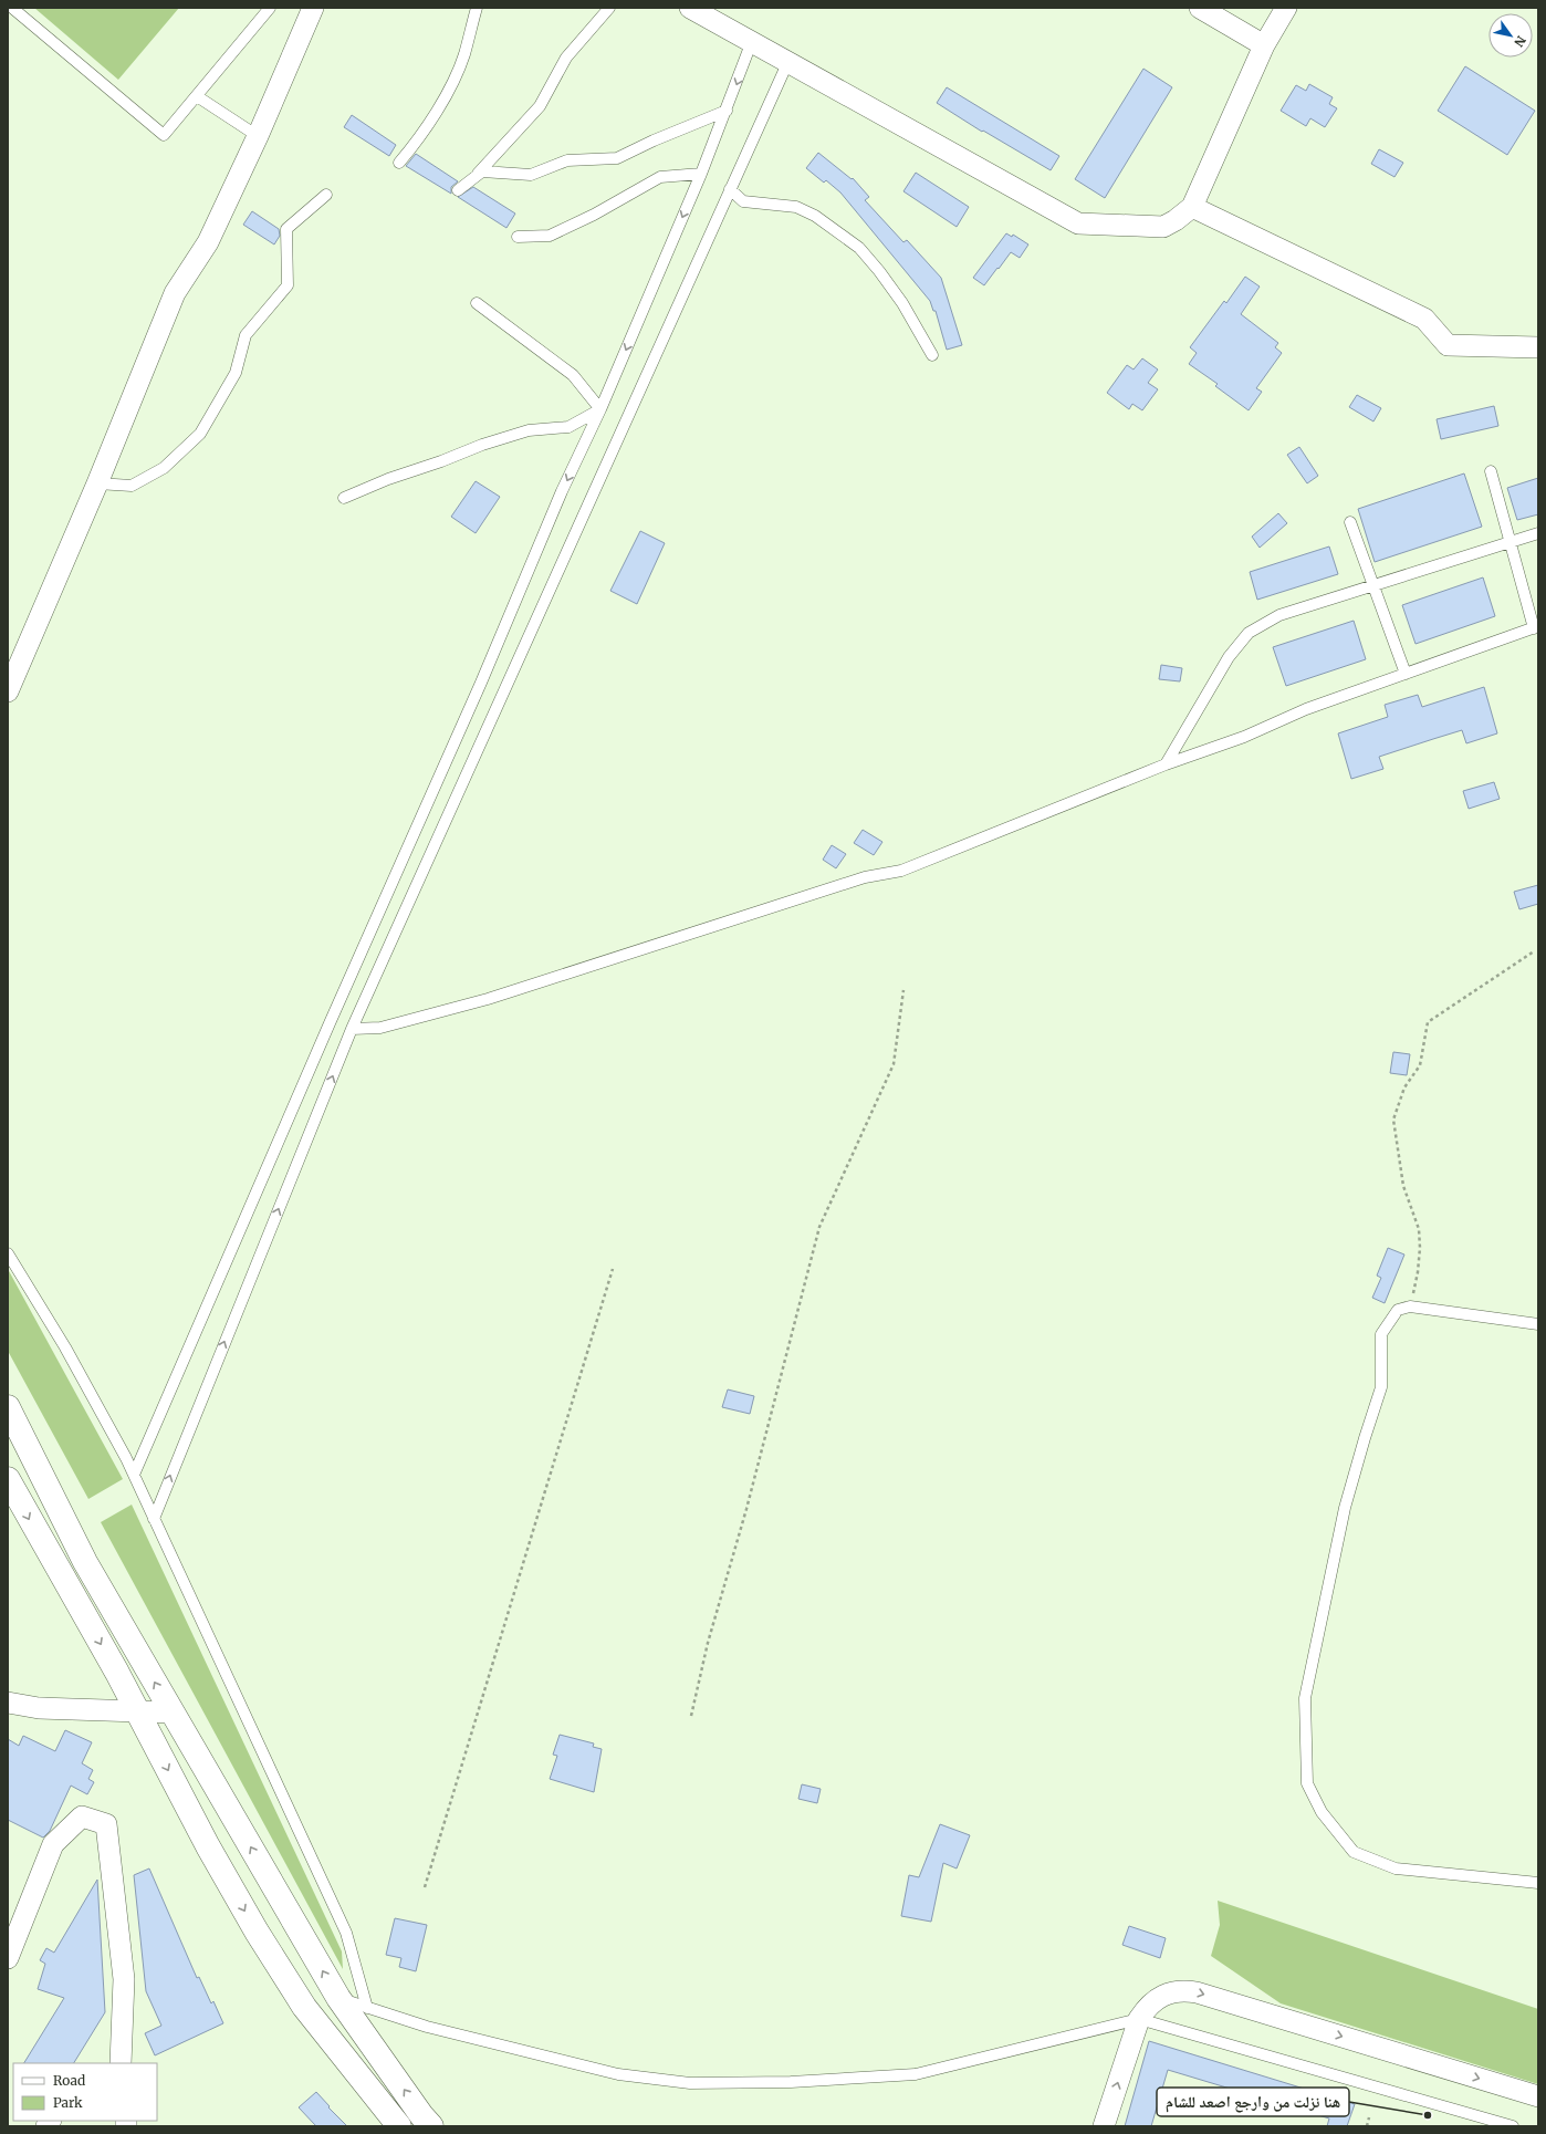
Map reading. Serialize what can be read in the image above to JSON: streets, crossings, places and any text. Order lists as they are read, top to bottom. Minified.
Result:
{"places":["هنا نزلت من وارجع اصعد للشام"],"legend":["Road","Park"],"north":"bottom right"}
